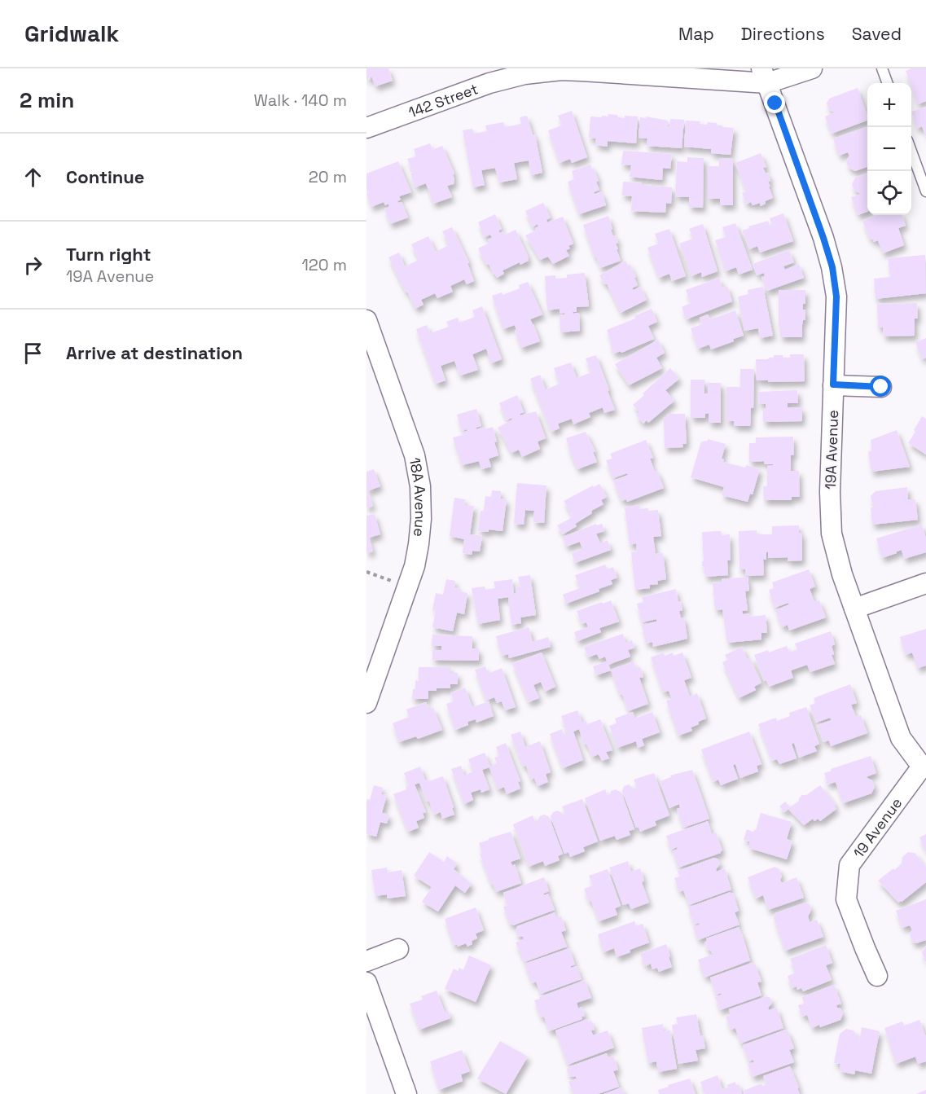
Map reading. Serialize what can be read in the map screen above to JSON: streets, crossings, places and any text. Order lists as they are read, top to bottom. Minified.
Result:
{"streets":{"street":["142 Street","19A Avenue","18A Avenue","19 Avenue"]},"crossings":[["142 Street","19A Avenue"],["19A Avenue","19 Avenue"]],"page":{"header":"Gridwalk","nav":["Map","Directions","Saved"],"heading":["2 min","Walk · 140 m"],"map_buttons":["+","−"],"list":[["Continue","20 m"],["Turn right","19A Avenue","120 m"],"Arrive at destination"]}}
